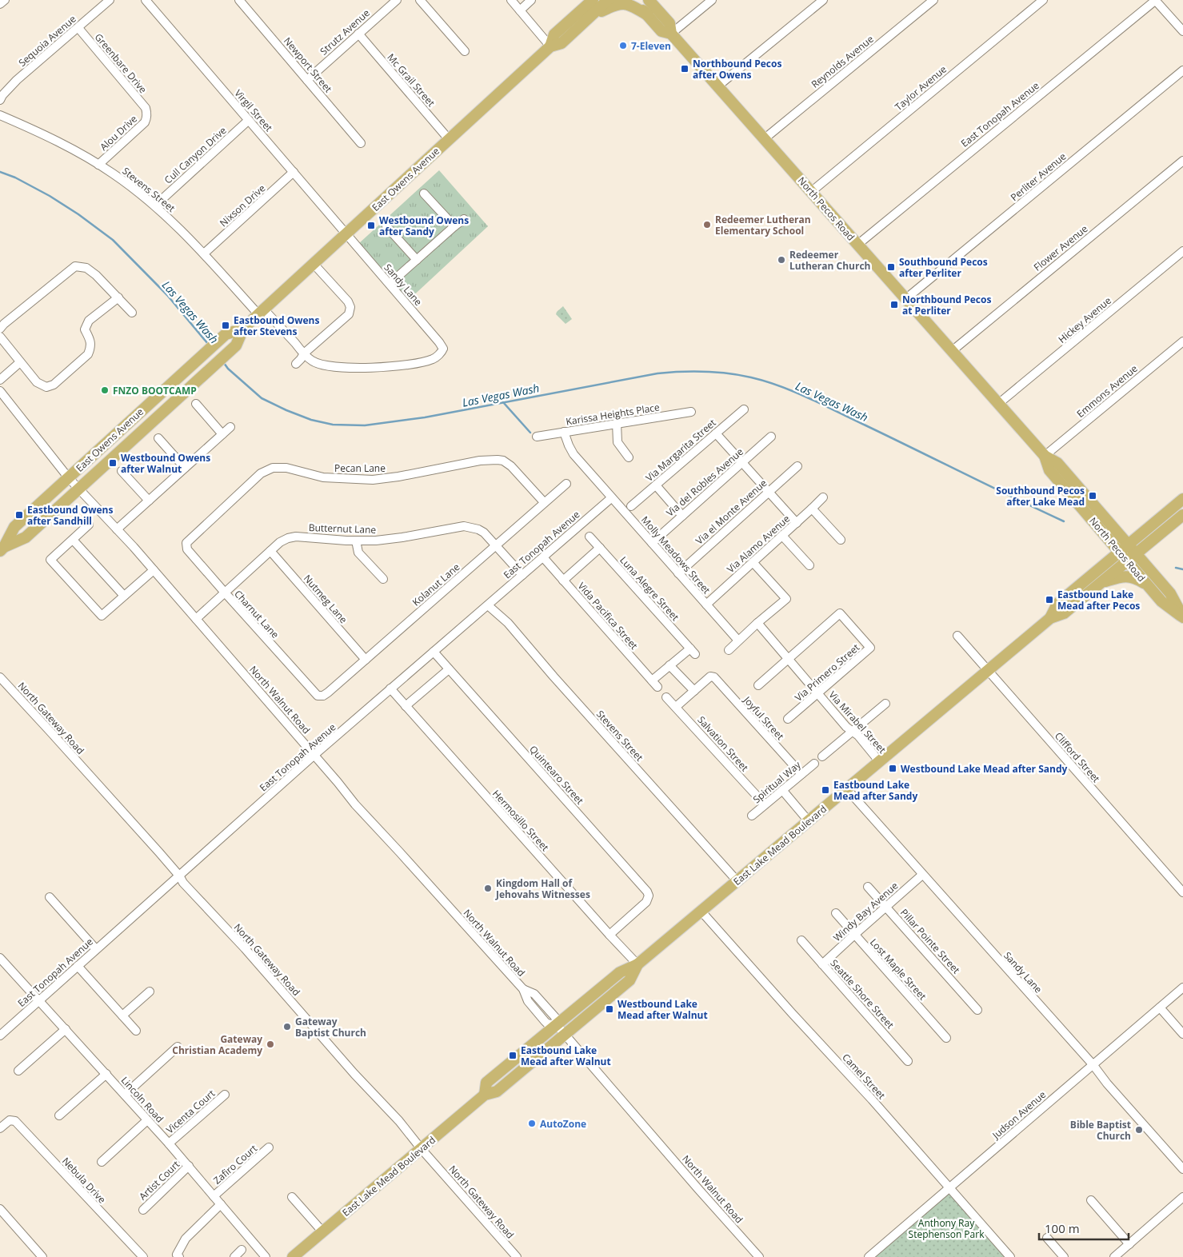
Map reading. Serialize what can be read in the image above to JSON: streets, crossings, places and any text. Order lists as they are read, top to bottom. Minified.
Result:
{"streets":{"main road":["East Owens Avenue","North Pecos Road","East Lake Mead Boulevard"],"street":["Strutz Avenue","Sequoia Avenue","Reynolds Avenue","Greenbare Drive","Newport Street","Mc Grail Street","Taylor Avenue","Virgil Street","East Tonopah Avenue","Alou Drive","Cull Canyon Drive","Perliter Avenue","Stevens Street","Nixson Drive","Flower Avenue","Sandy Lane","Hickey Avenue","Emmons Avenue","Karissa Heights Place","Via Margarita Street","Pecan Lane","Via del Robles Avenue","Via el Monte Avenue","Butternut Lane","Via Alamo Avenue","Molly Meadows Street","Kolanut Lane","Luna Alegre Street","Nutmeg Lane","Charnut Lane","Vida Pacifica Street","Via Primero Street","North Walnut Road","North Gateway Road","Joyful Street","Via Mirabel Street","Salvation Street","Clifford Street","Quintearo Street","Spiritual Way","Hermosillo Street","Windy Bay Avenue","Pillar Pointe Street","Lost Maple Street","Seattle Shore Street","Camel Street","Lincoln Road","Vicenta Court","Judson Avenue","Zafiro Court","Nebula Drive","Artist Court"]},"crossings":[["Strutz Avenue","Newport Street"],["Strutz Avenue","Mc Grail Street"],["Sequoia Avenue","Greenbare Drive"],["Reynolds Avenue","North Pecos Road"],["Greenbare Drive","Alou Drive"],["Mc Grail Street","East Owens Avenue"],["Taylor Avenue","North Pecos Road"],["Virgil Street","Cull Canyon Drive"],["Virgil Street","East Owens Avenue"],["Virgil Street","Nixson Drive"],["Virgil Street","Sandy Lane"],["East Tonopah Avenue","Stevens Street"],["East Tonopah Avenue","North Pecos Road"],["East Tonopah Avenue","Butternut Lane"],["East Tonopah Avenue","Molly Meadows Street"],["East Tonopah Avenue","Vida Pacifica Street"],["East Tonopah Avenue","North Walnut Road"],["East Tonopah Avenue","North Gateway Road"],["East Tonopah Avenue","Quintearo Street"],["East Tonopah Avenue","Hermosillo Street"],["East Tonopah Avenue","Lincoln Road"],["Alou Drive","Stevens Street"],["Cull Canyon Drive","Stevens Street"],["Perliter Avenue","North Pecos Road"],["East Owens Avenue","Stevens Street"],["East Owens Avenue","Sandy Lane"],["East Owens Avenue","North Walnut Road"],["Stevens Street","Nixson Drive"],["Stevens Street","Sandy Lane"],["Stevens Street","East Lake Mead Boulevard"],["North Pecos Road","Flower Avenue"],["North Pecos Road","Hickey Avenue"],["North Pecos Road","Emmons Avenue"],["North Pecos Road","East Lake Mead Boulevard"],["Sandy Lane","East Lake Mead Boulevard"],["Sandy Lane","Windy Bay Avenue"],["Sandy Lane","Judson Avenue"],["Karissa Heights Place","Molly Meadows Street"],["Pecan Lane","Kolanut Lane"],["Pecan Lane","Charnut Lane"],["Via del Robles Avenue","Molly Meadows Street"],["Via el Monte Avenue","Molly Meadows Street"],["Butternut Lane","Kolanut Lane"],["Butternut Lane","Nutmeg Lane"],["Butternut Lane","Charnut Lane"],["Butternut Lane","North Walnut Road"],["Via Alamo Avenue","Molly Meadows Street"],["Kolanut Lane","Nutmeg Lane"],["Kolanut Lane","Charnut Lane"],["Via Primero Street","Via Mirabel Street"],["North Walnut Road","East Lake Mead Boulevard"],["North Gateway Road","East Lake Mead Boulevard"],["Joyful Street","Spiritual Way"],["Via Mirabel Street","East Lake Mead Boulevard"],["Salvation Street","Spiritual Way"],["Clifford Street","East Lake Mead Boulevard"],["Quintearo Street","Hermosillo Street"],["Hermosillo Street","East Lake Mead Boulevard"],["East Lake Mead Boulevard","Camel Street"],["Windy Bay Avenue","Pillar Pointe Street"],["Windy Bay Avenue","Lost Maple Street"],["Windy Bay Avenue","Seattle Shore Street"],["Camel Street","Judson Avenue"],["Lincoln Road","Vicenta Court"],["Lincoln Road","Zafiro Court"],["Lincoln Road","Artist Court"]],"water":["Las Vegas Wash"],"parks":["Anthony Ray Stephenson Park"],"places":{"other":["7-Eleven","Redeemer Lutheran Elementary School","Redeemer Lutheran Church","FNZO BOOTCAMP","Kingdom Hall of Jehovahs Witnesses","Gateway Baptist Church","Gateway Christian Academy","AutoZone","Bible Baptist Church"],"transit":["Northbound Pecos after Owens","Westbound Owens after Sandy","Southbound Pecos after Perliter","Northbound Pecos at Perliter","Eastbound Owens after Stevens","Westbound Owens after Walnut","Southbound Pecos after Lake Mead","Eastbound Owens after Sandhill","Eastbound Lake Mead after Pecos","Westbound Lake Mead after Sandy","Eastbound Lake Mead after Sandy","Westbound Lake Mead after Walnut","Eastbound Lake Mead after Walnut"]},"scale_bar":"100 m"}
